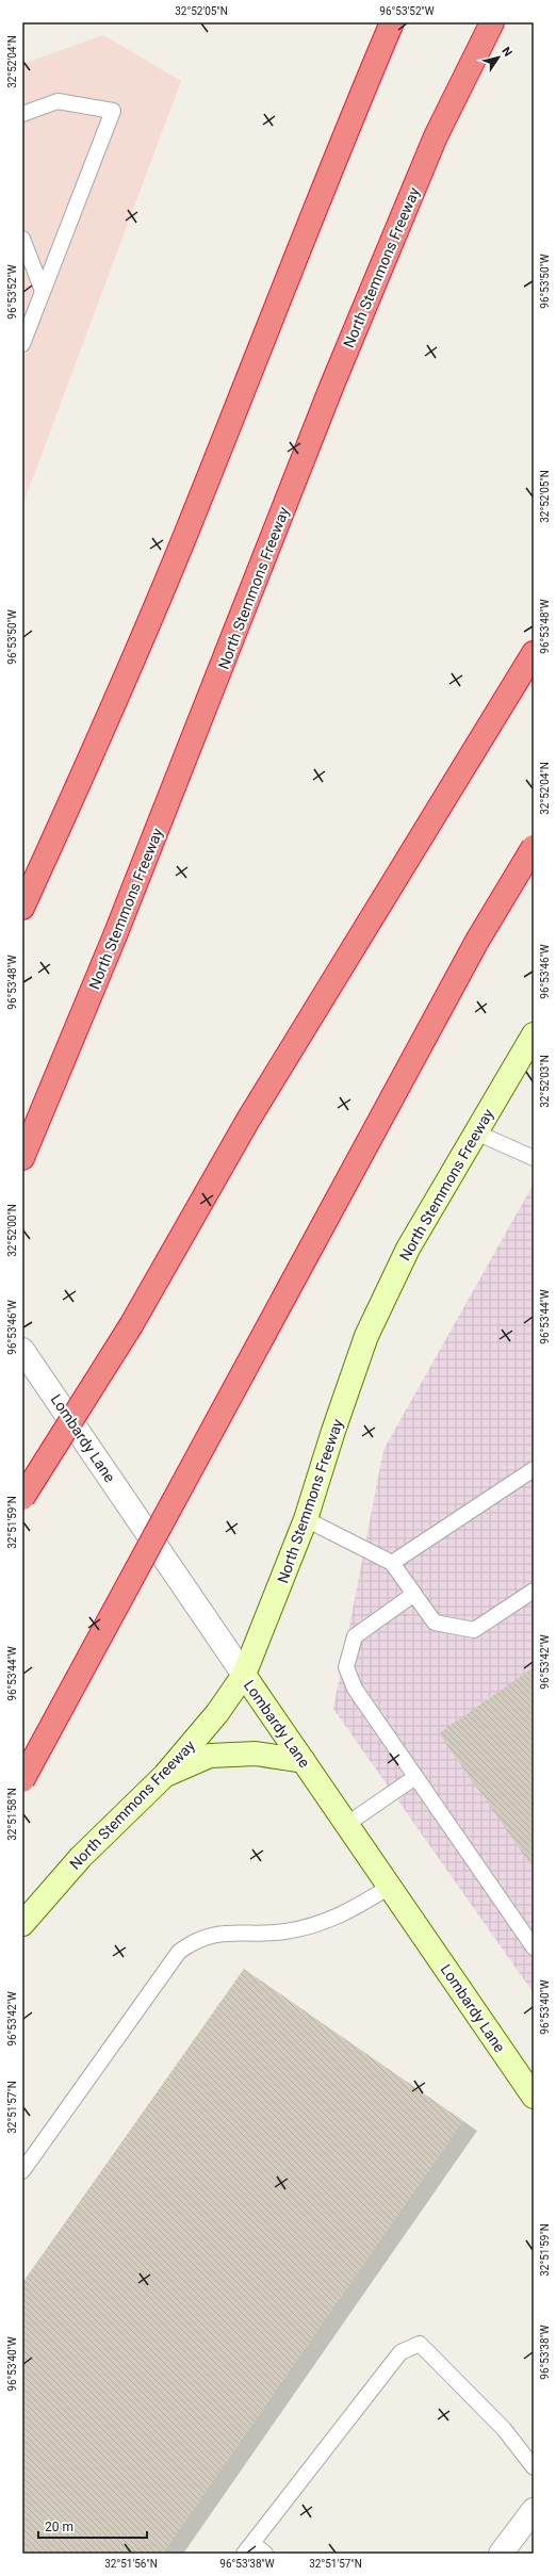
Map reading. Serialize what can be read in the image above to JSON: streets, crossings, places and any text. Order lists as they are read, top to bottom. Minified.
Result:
{"streets":{"highway":["North Stemmons Freeway"],"main road":["Lombardy Lane"]},"crossings":[["North Stemmons Freeway","Lombardy Lane"]],"scale_bar":"20 m","north":"top right","coordinates":["32°52'05\"N","96°53'52\"W","32°52'04\"N","96°53'50\"W","96°53'48\"W","96°53'46\"W","32°52'03\"N","32°52'00\"N","96°53'44\"W","32°51'59\"N","96°53'42\"W","32°51'58\"N","96°53'40\"W","32°51'57\"N","96°53'38\"W","32°51'56\"N"]}
